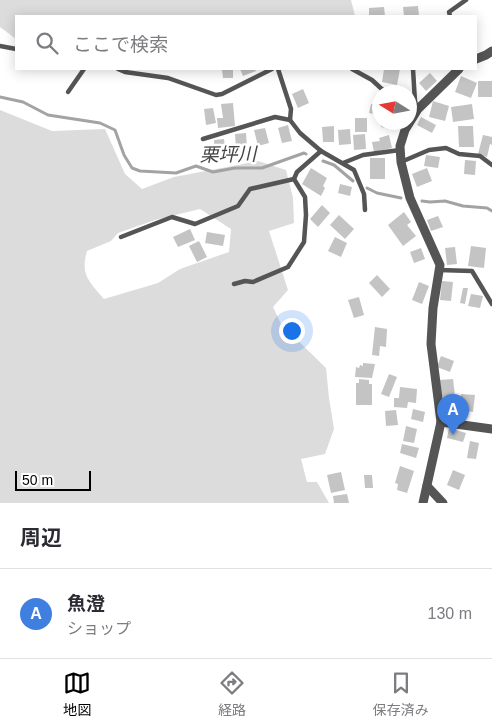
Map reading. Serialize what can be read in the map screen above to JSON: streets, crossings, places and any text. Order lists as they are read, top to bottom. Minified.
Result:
{"water":["栗坪川"],"scale_bar":"50 m","north":"left","page":{"search":"ここで検索","pins":"A","scale":"50 m","heading":"周辺","list":[{"mark":"A","name":"魚澄","note":"ショップ","value":"130 m"}],"nav":["地図","経路","保存済み"]}}
